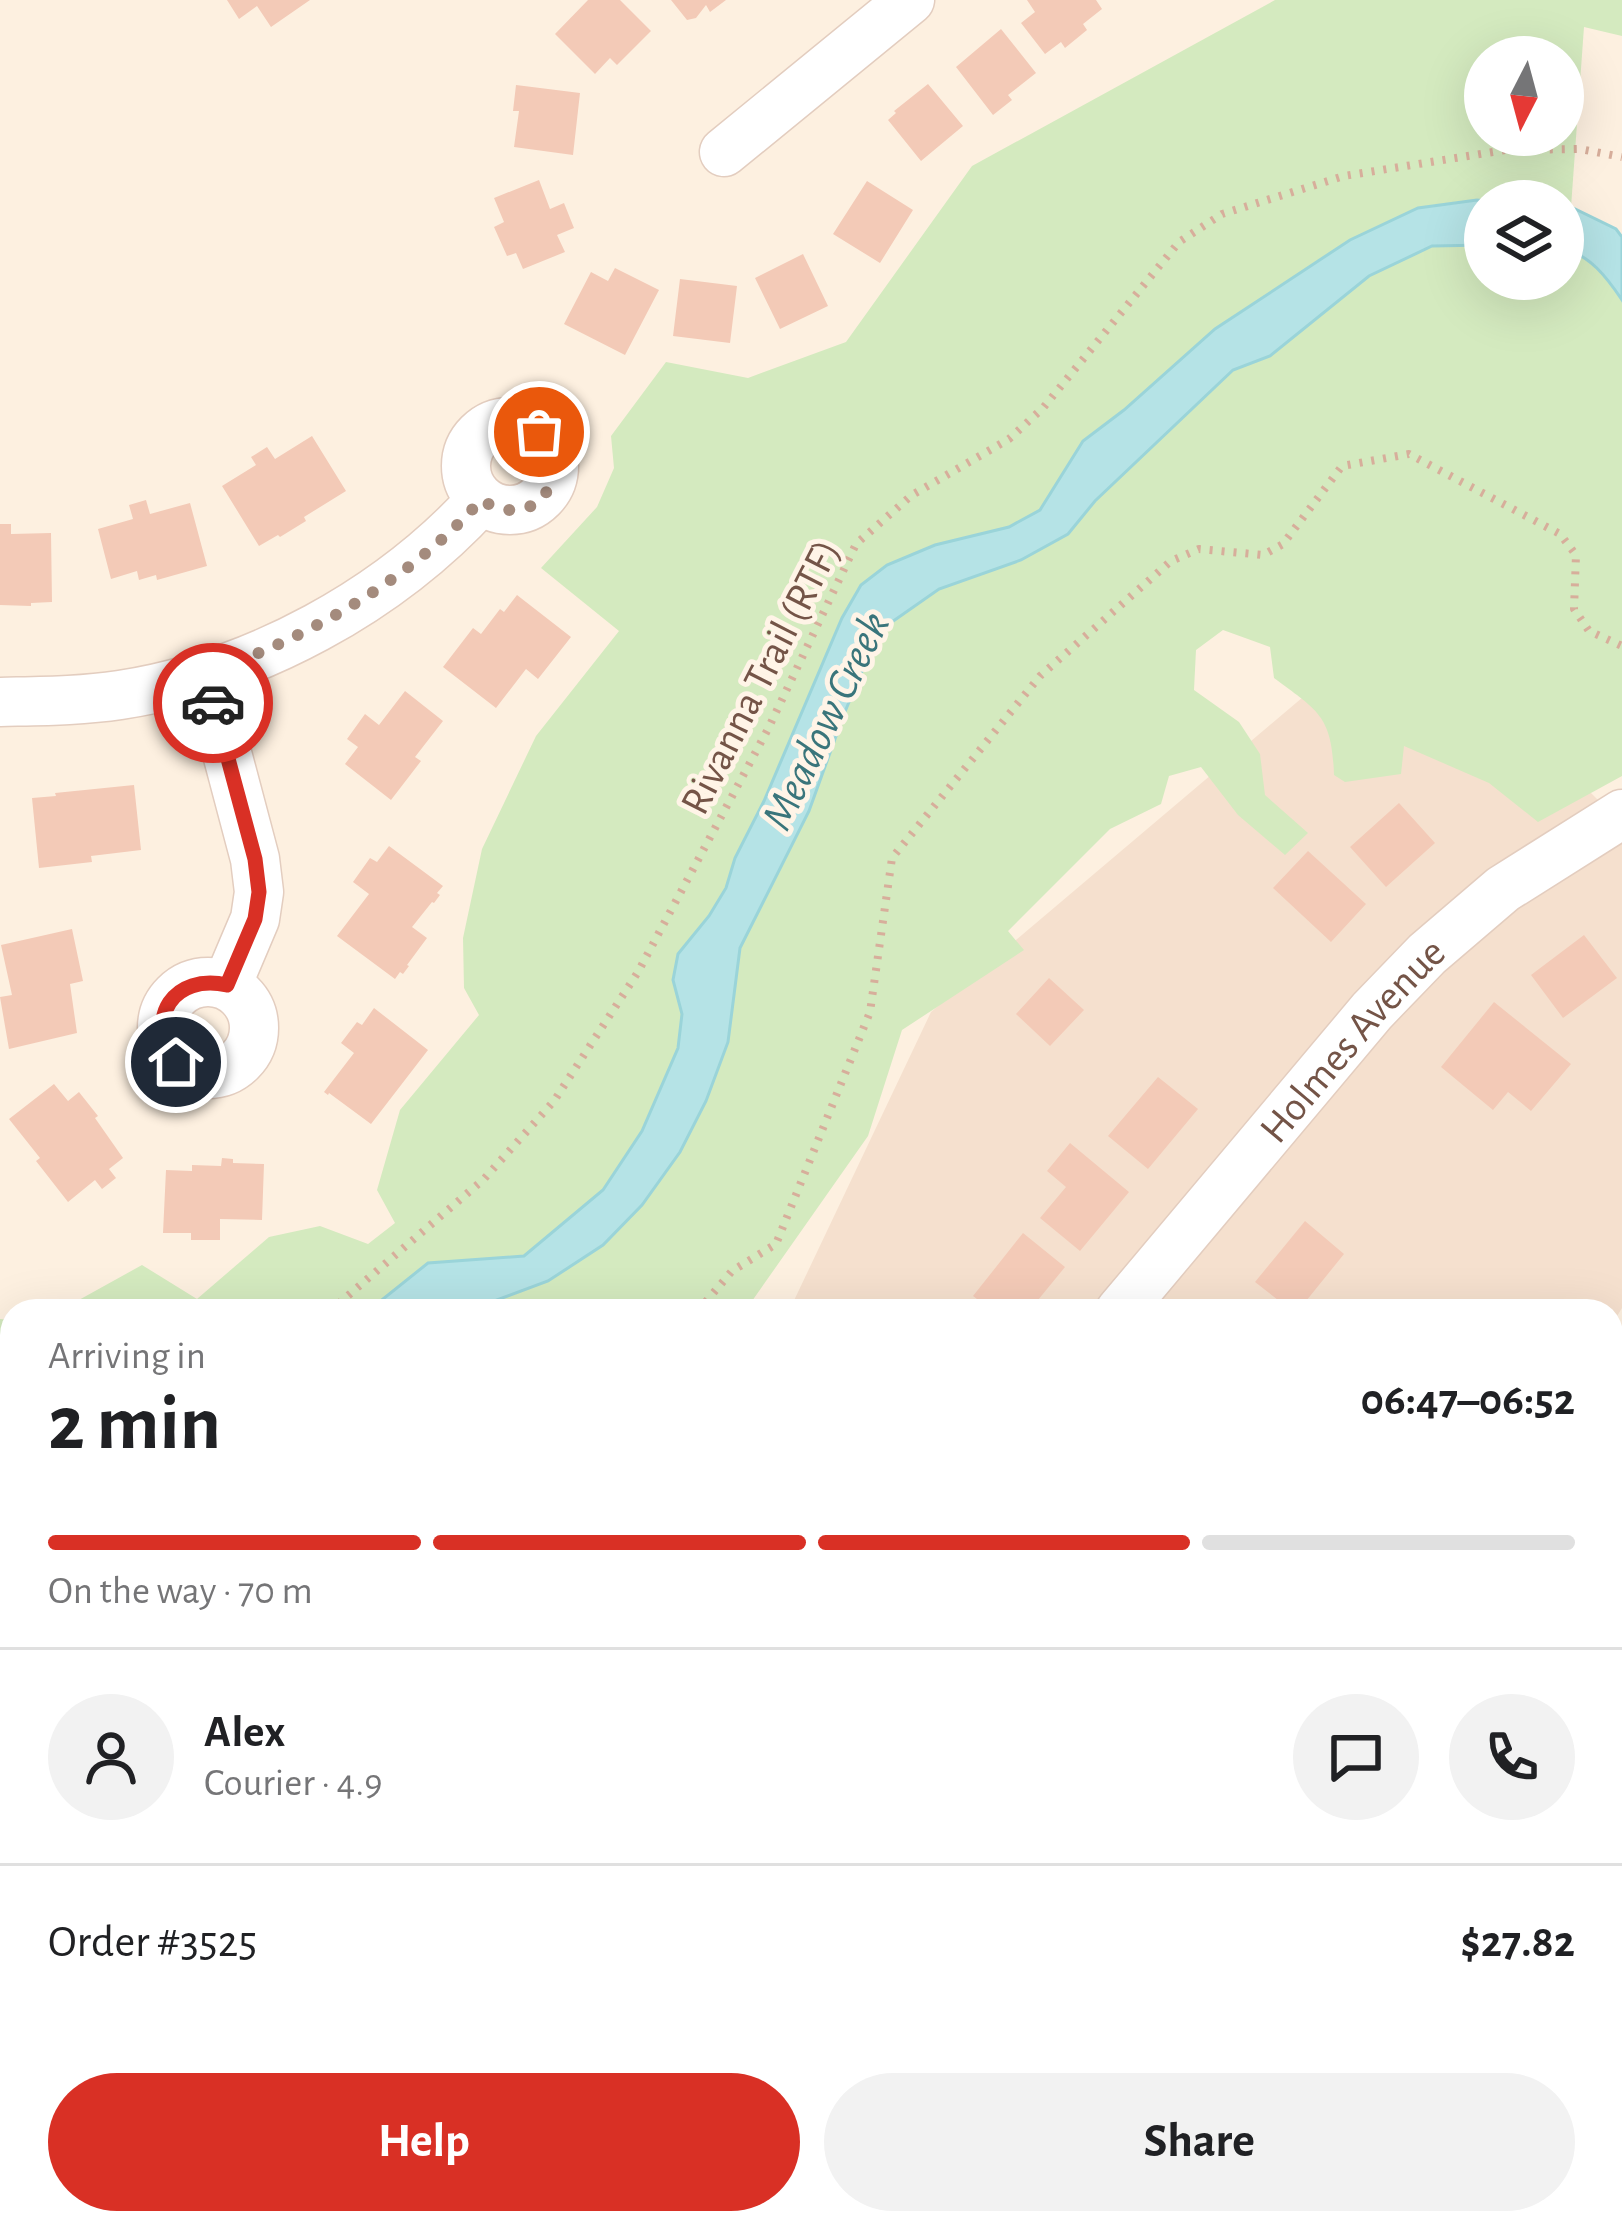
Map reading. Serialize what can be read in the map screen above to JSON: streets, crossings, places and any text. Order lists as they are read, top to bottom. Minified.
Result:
{"streets":{"street":["Holmes Avenue"],"path":["Rivanna Trail (RTF)"]},"water":["Meadow Creek"],"north":"bottom","page":{"heading":["2 min","Arriving in","06:47–06:52"],"panel":["Alex","Courier · 4.9","Order #3525","$27.82"],"bar":"On the way · 70 m","buttons":["Help","Share"]}}
